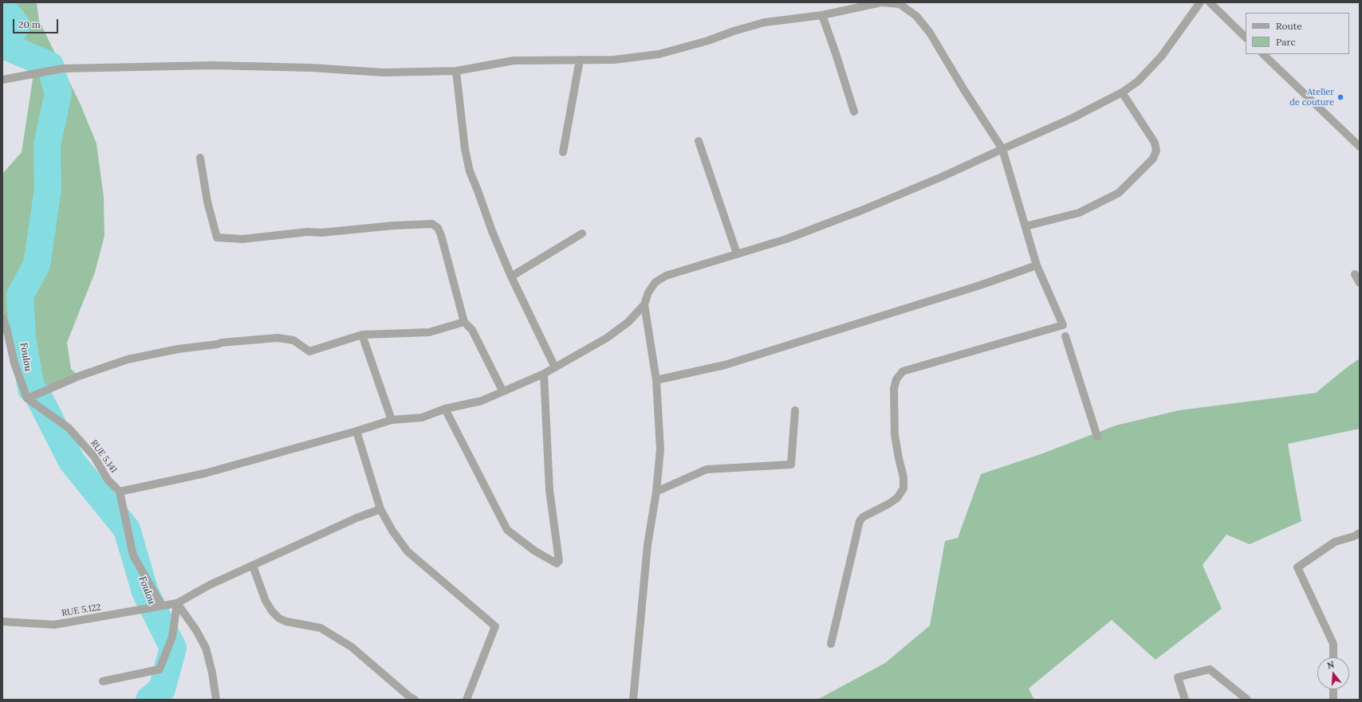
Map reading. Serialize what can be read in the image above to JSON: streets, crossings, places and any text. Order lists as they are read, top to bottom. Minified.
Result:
{"streets":{"street":["RUE 5.141","RUE 5.122"]},"water":["Foulou"],"places":["Atelier de couture"],"legend":["Route","Parc"],"scale_bar":"20 m","north":"top"}
